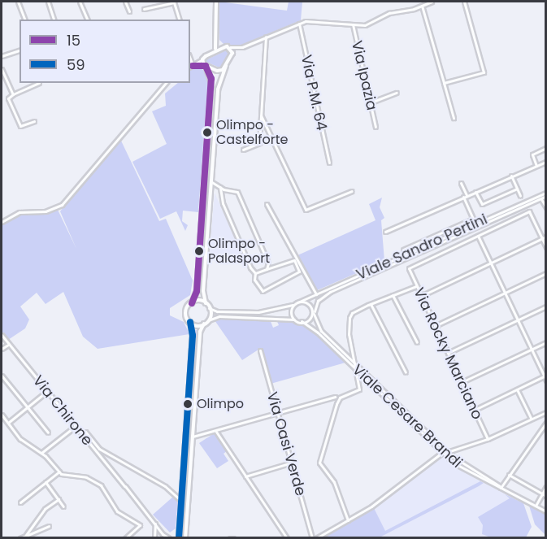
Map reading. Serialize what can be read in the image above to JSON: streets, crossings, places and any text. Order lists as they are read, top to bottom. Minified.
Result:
{"streets":{"street":["Via Ipazia","Via P.M. 64","Viale Sandro Pertini","Via Rocky Marciano","Via Chirone","Viale Cesare Brandi","Via Oasi Verde"]},"crossings":[["Viale Sandro Pertini","Viale Cesare Brandi"]],"places":["Olimpo - Castelforte","Olimpo - Palasport","Olimpo"],"lines":["transit line 15","transit line 59"],"legend":["15","59"]}
